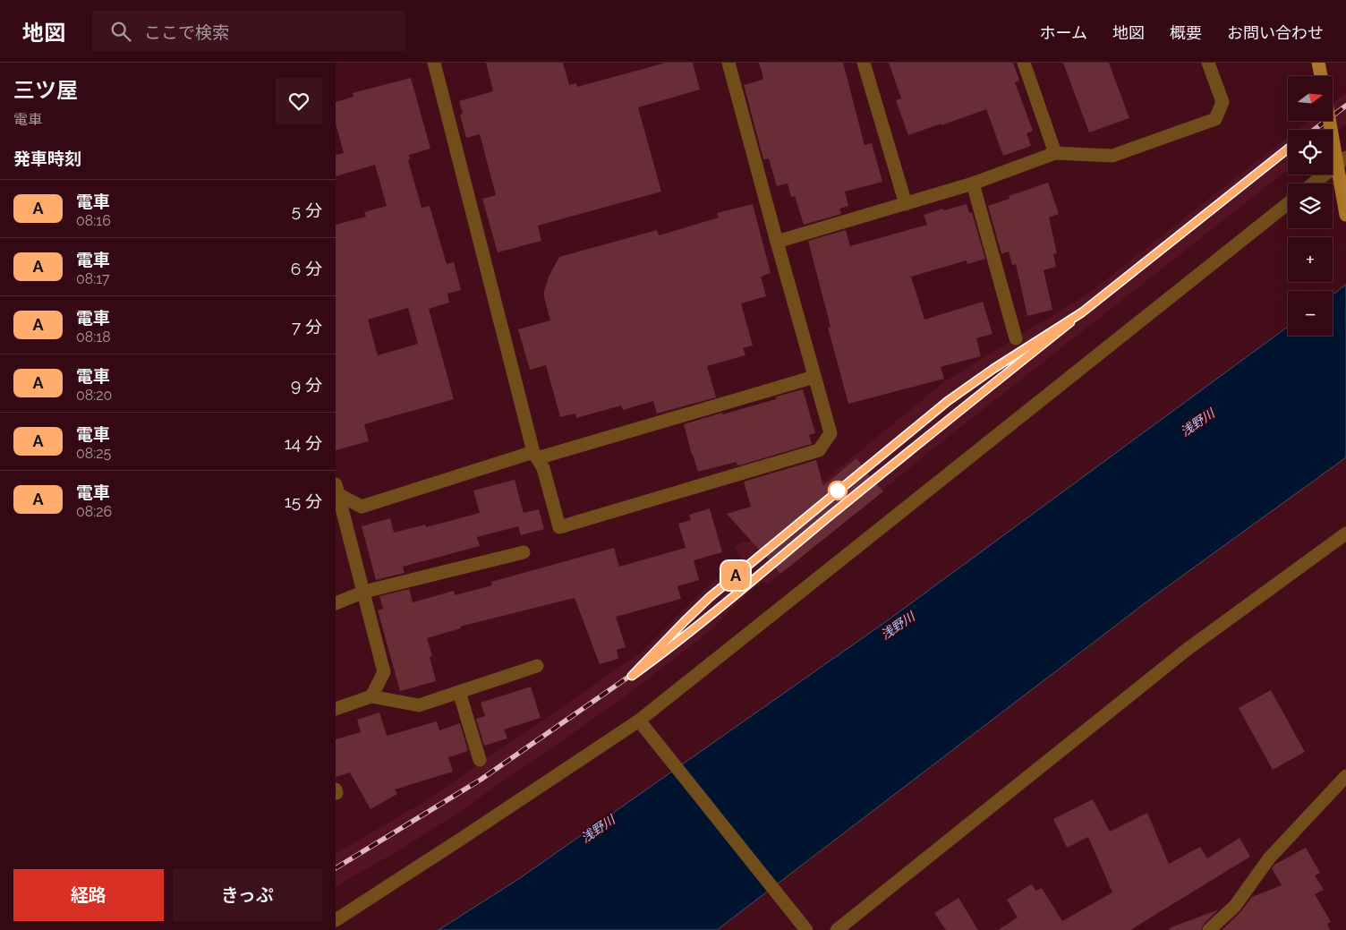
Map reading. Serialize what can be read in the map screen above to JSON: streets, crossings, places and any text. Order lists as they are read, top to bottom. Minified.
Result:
{"water":["浅野川"],"north":"right","page":{"header":"地図","search":"ここで検索","nav":["ホーム","地図","概要","お問い合わせ"],"heading":[["三ツ屋","電車"],"発車時刻"],"on_map":"A","map_buttons":["+","−"],"list":[{"mark":"A","name":"電車","note":"08:16","value":"5 分"},{"mark":"A","name":"電車","note":"08:17","value":"6 分"},{"mark":"A","name":"電車","note":"08:18","value":"7 分"},{"mark":"A","name":"電車","note":"08:20","value":"9 分"},{"mark":"A","name":"電車","note":"08:25","value":"14 分"},{"mark":"A","name":"電車","note":"08:26","value":"15 分"}],"buttons":["経路","きっぷ"]}}
